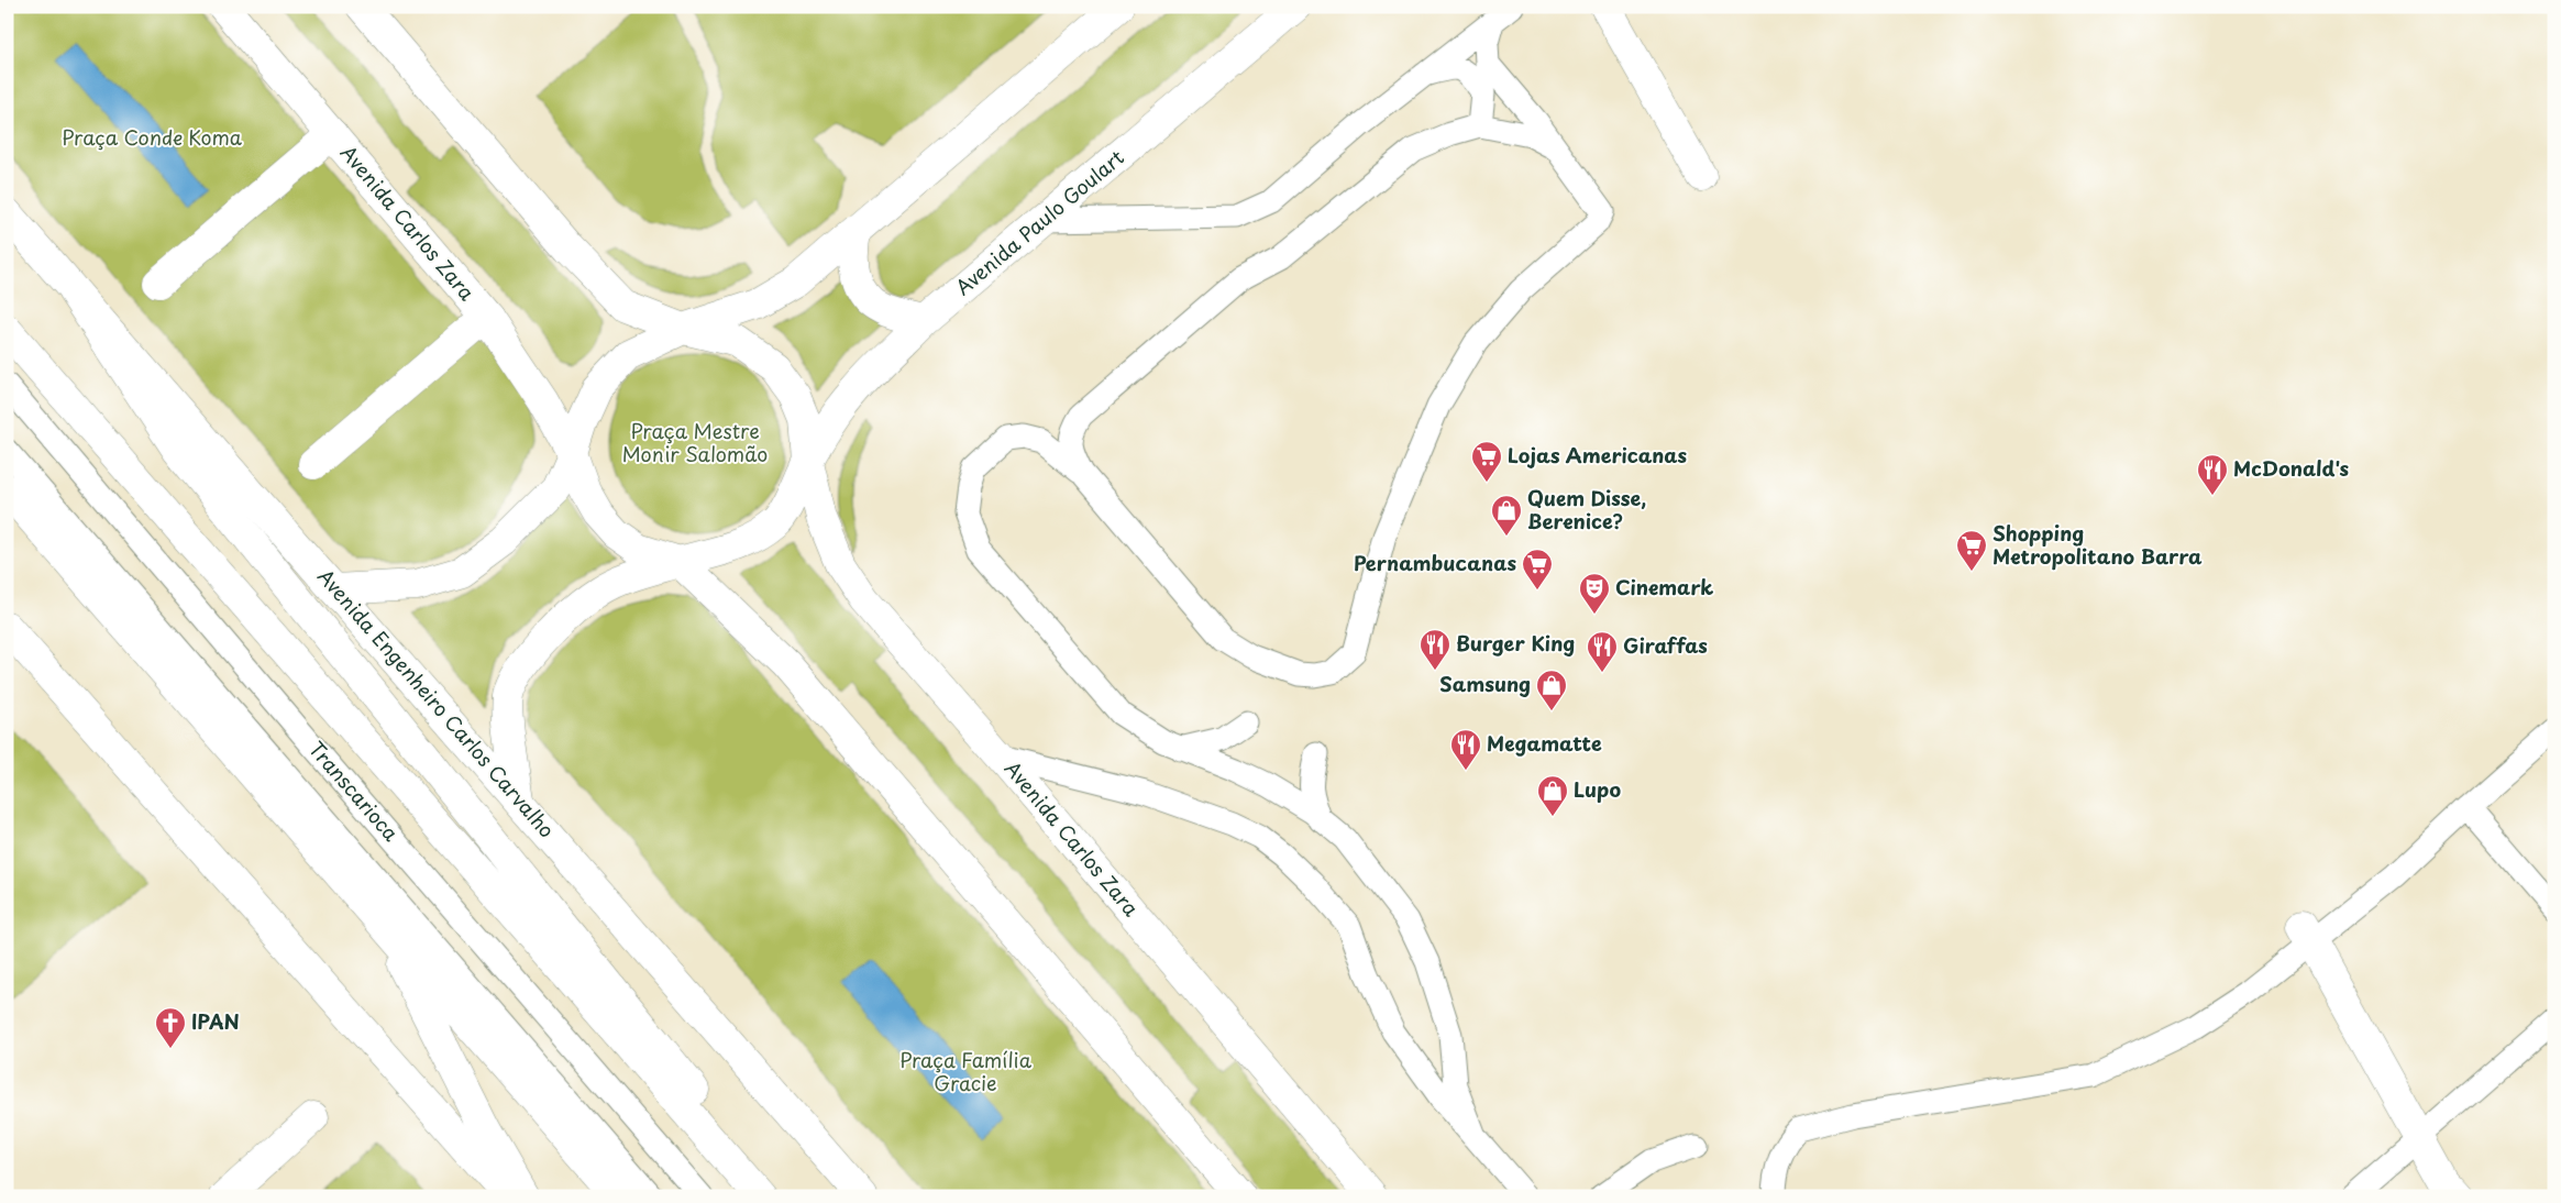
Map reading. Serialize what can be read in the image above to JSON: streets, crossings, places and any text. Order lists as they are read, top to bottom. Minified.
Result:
{"streets":{"main road":["Avenida Carlos Zara","Avenida Paulo Goulart","Avenida Engenheiro Carlos Carvalho"],"lane":["Transcarioca"]},"crossings":[["Avenida Carlos Zara","Avenida Paulo Goulart"]],"parks":["Praça Conde Koma","Praça Mestre Monir Salomão","Praça Família Gracie"],"places":{"supermarket":["Lojas Americanas","Shopping Metropolitano Barra","Pernambucanas"],"restaurant":["McDonald's","Burger King","Giraffas","Megamatte"],"shop":["Quem Disse, Berenice?","Samsung","Lupo"],"theatre":["Cinemark"],"church":["IPAN"]}}
